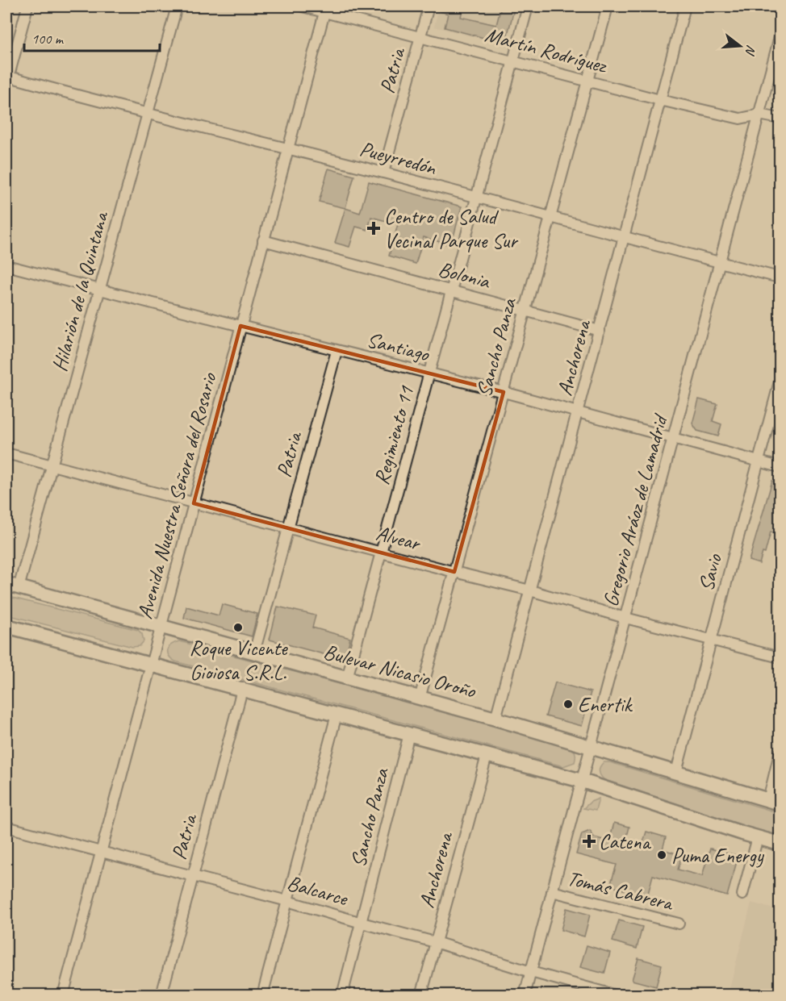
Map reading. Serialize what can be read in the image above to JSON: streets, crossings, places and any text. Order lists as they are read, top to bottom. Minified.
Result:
{"streets":{"main road":["Bulevar Nicasio Oroño"],"street":["Martín Rodríguez","Patria","Pueyrredón","Bolonia","Hilarión de la Quintana","Santiago","Sancho Panza","Anchorena","Regimiento 11","Avenida Nuestra Señora del Rosario","Gregorio Aráoz de Lamadrid","Alvear","Savio","Balcarce","Tomás Cabrera"]},"crossings":[["Martín Rodríguez","Patria"],["Martín Rodríguez","Sancho Panza"],["Martín Rodríguez","Anchorena"],["Martín Rodríguez","Regimiento 11"],["Martín Rodríguez","Avenida Nuestra Señora del Rosario"],["Martín Rodríguez","Gregorio Aráoz de Lamadrid"],["Patria","Pueyrredón"],["Patria","Santiago"],["Patria","Alvear"],["Patria","Bulevar Nicasio Oroño"],["Patria","Balcarce"],["Pueyrredón","Hilarión de la Quintana"],["Pueyrredón","Sancho Panza"],["Pueyrredón","Anchorena"],["Pueyrredón","Regimiento 11"],["Pueyrredón","Avenida Nuestra Señora del Rosario"],["Pueyrredón","Gregorio Aráoz de Lamadrid"],["Bolonia","Sancho Panza"],["Bolonia","Anchorena"],["Bolonia","Regimiento 11"],["Bolonia","Avenida Nuestra Señora del Rosario"],["Hilarión de la Quintana","Santiago"],["Hilarión de la Quintana","Alvear"],["Hilarión de la Quintana","Bulevar Nicasio Oroño"],["Santiago","Sancho Panza"],["Santiago","Anchorena"],["Santiago","Regimiento 11"],["Santiago","Avenida Nuestra Señora del Rosario"],["Santiago","Gregorio Aráoz de Lamadrid"],["Santiago","Savio"],["Sancho Panza","Alvear"],["Sancho Panza","Bulevar Nicasio Oroño"],["Sancho Panza","Balcarce"],["Anchorena","Alvear"],["Anchorena","Bulevar Nicasio Oroño"],["Anchorena","Balcarce"],["Regimiento 11","Alvear"],["Regimiento 11","Bulevar Nicasio Oroño"],["Avenida Nuestra Señora del Rosario","Alvear"],["Avenida Nuestra Señora del Rosario","Bulevar Nicasio Oroño"],["Avenida Nuestra Señora del Rosario","Balcarce"],["Gregorio Aráoz de Lamadrid","Alvear"],["Gregorio Aráoz de Lamadrid","Bulevar Nicasio Oroño"],["Gregorio Aráoz de Lamadrid","Balcarce"],["Gregorio Aráoz de Lamadrid","Tomás Cabrera"],["Alvear","Savio"],["Savio","Bulevar Nicasio Oroño"]],"places":{"health":["Centro de Salud Vecinal Parque Sur","Catena"],"other":["Roque Vicente Gioiosa S.R.L.","Enertik","Puma Energy"]},"scale_bar":"100 m","north":"right"}
